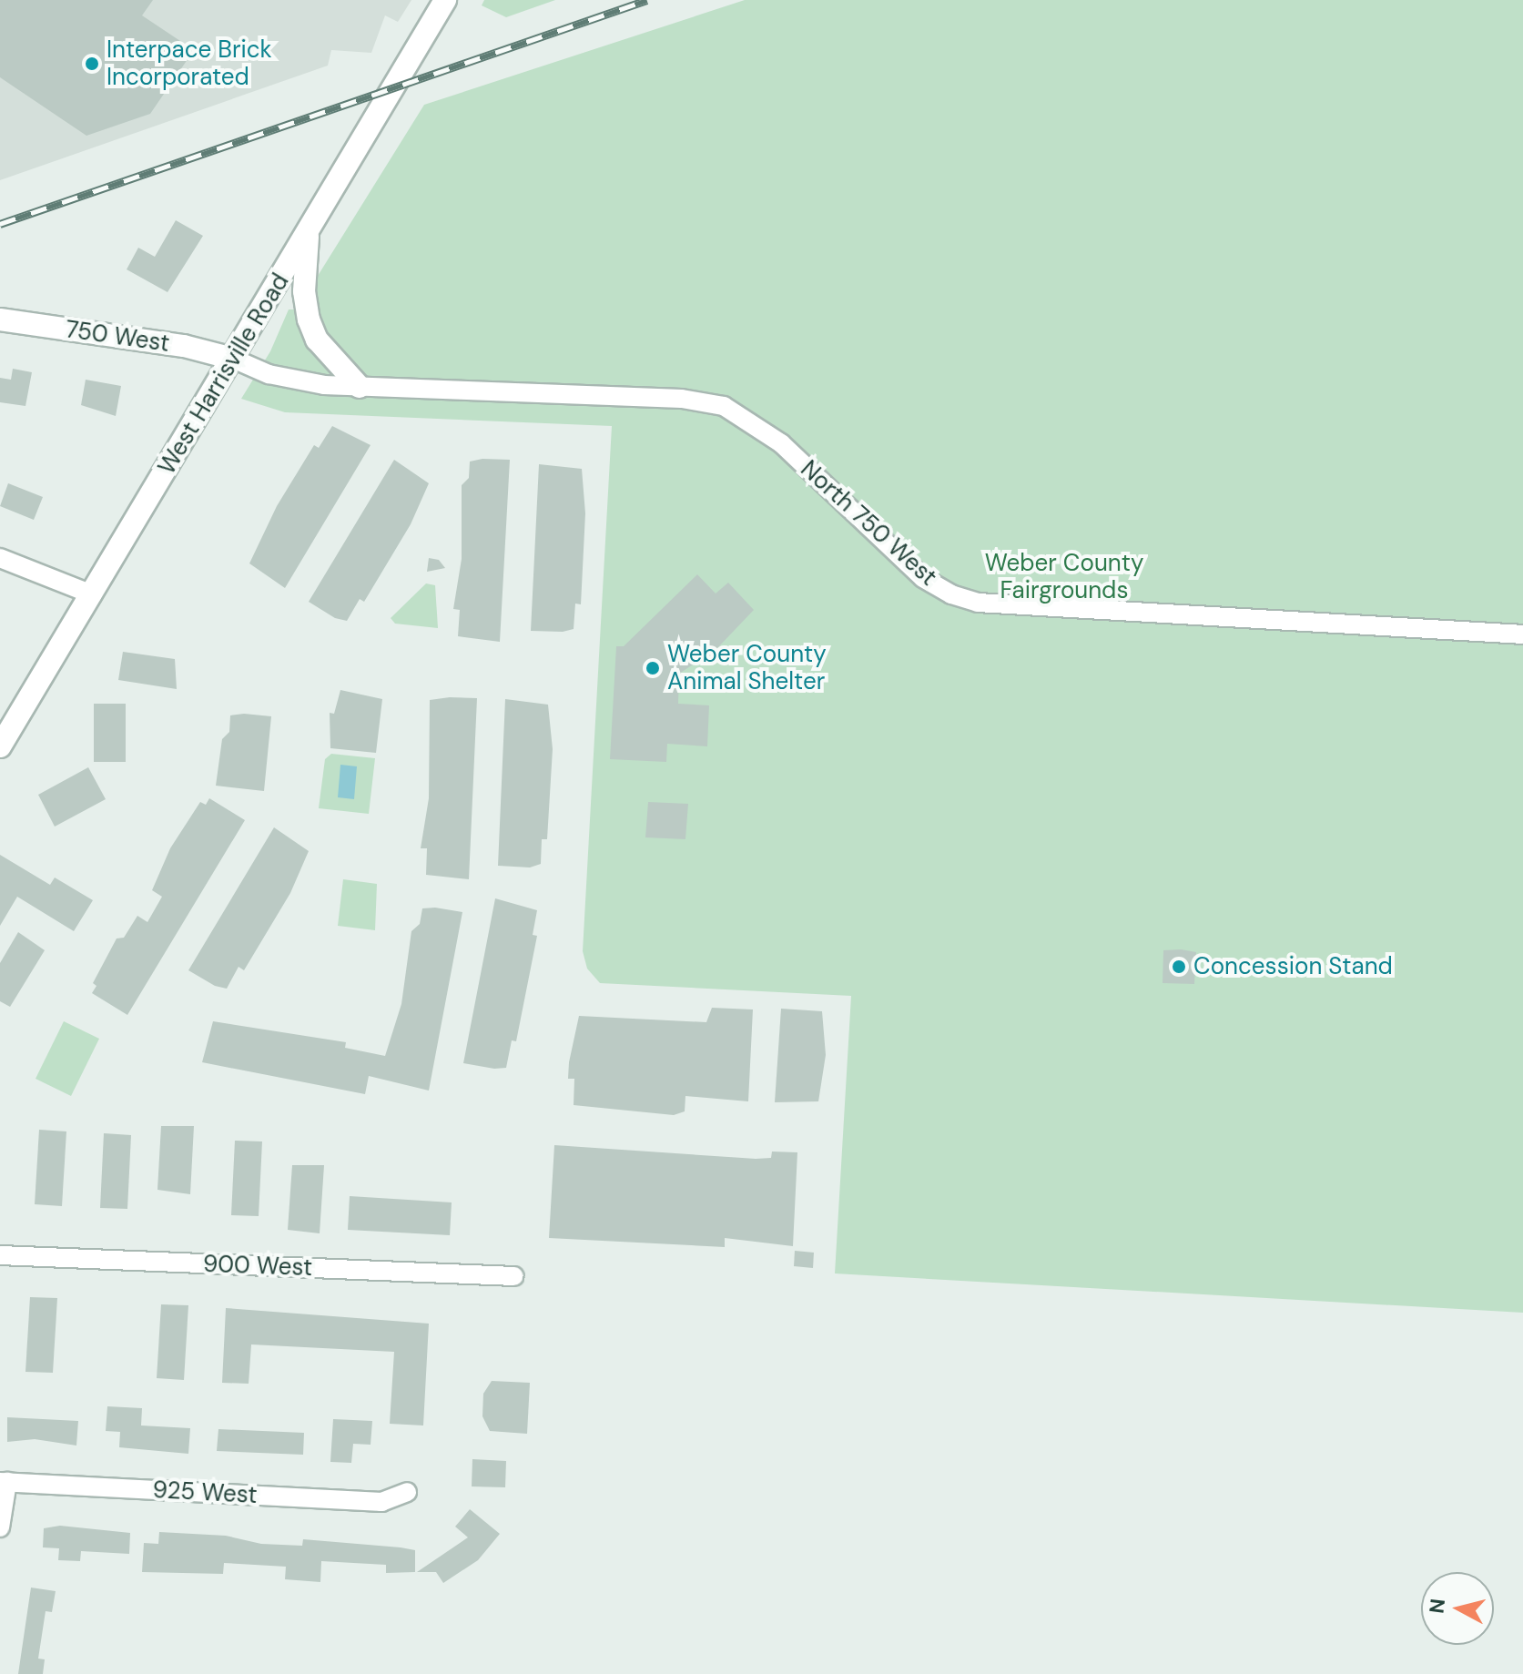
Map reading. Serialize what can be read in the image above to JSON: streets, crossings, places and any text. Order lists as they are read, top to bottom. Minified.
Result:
{"streets":{"main road":["750 West","West Harrisville Road"],"street":["North 750 West","900 West","925 West"]},"crossings":[["750 West","West Harrisville Road"],["750 West","North 750 West"],["West Harrisville Road","North 750 West"]],"parks":["Weber County Fairgrounds"],"places":["Interpace Brick Incorporated","Weber County Animal Shelter","Concession Stand"],"north":"left"}
